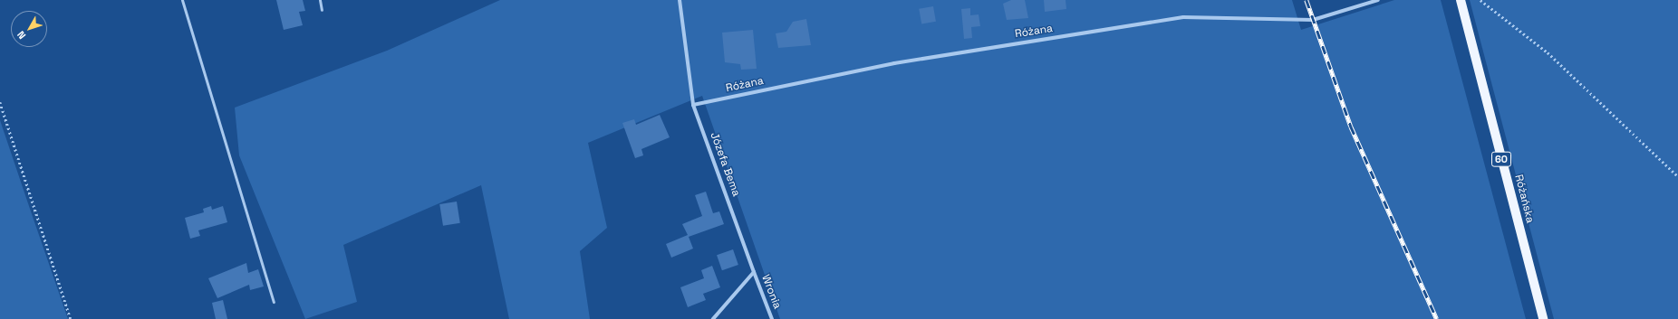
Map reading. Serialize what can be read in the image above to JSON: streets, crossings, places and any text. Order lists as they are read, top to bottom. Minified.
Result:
{"streets":{"main road":["60","Różańska"],"street":["Różana","Józefa Bema","Wronia"]},"crossings":[["Różana","Józefa Bema"],["Józefa Bema","Wronia"]],"north":"bottom left"}
